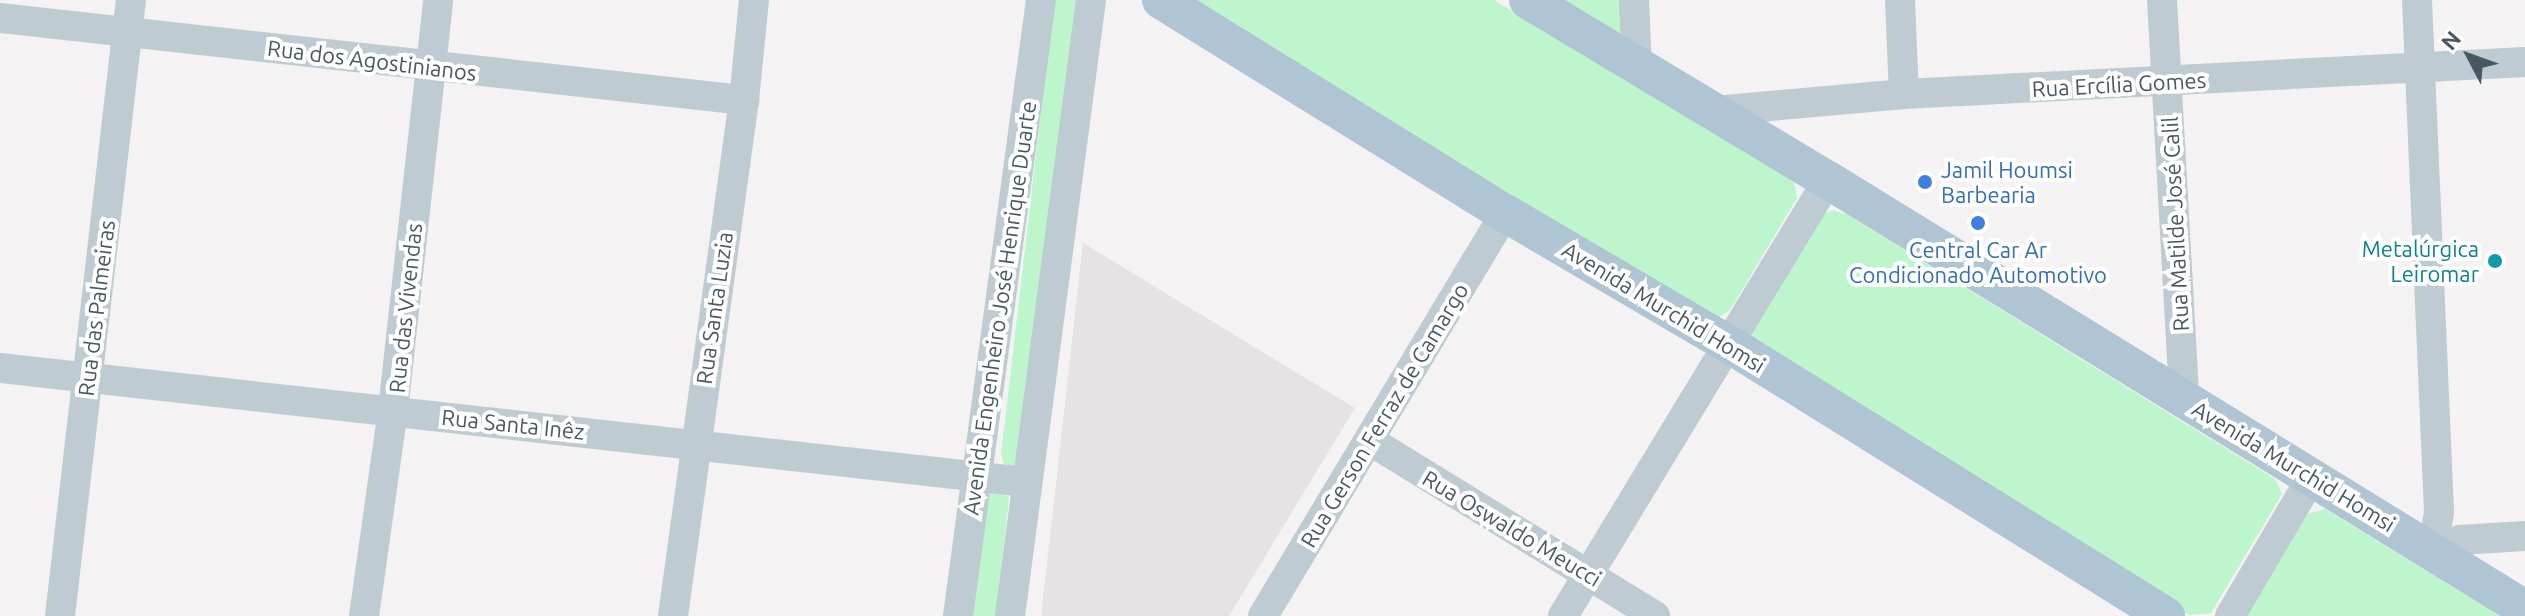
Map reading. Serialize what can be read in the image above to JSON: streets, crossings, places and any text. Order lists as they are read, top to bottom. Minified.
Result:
{"streets":{"main road":["Avenida Murchid Homsi"],"street":["Rua dos Agostinianos","Rua Ercília Gomes","Rua Matilde José Calil","Rua das Palmeiras","Rua das Vivendas","Rua Santa Luzia","Avenida Engenheiro José Henrique Duarte","Rua Gerson Ferraz de Camargo","Rua Santa Inêz","Rua Oswaldo Meucci"]},"crossings":[["Rua dos Agostinianos","Rua das Palmeiras"],["Rua dos Agostinianos","Rua das Vivendas"],["Rua dos Agostinianos","Rua Santa Luzia"],["Rua Ercília Gomes","Rua Matilde José Calil"],["Rua Ercília Gomes","Avenida Murchid Homsi"],["Rua Matilde José Calil","Avenida Murchid Homsi"],["Avenida Murchid Homsi","Rua Gerson Ferraz de Camargo"],["Rua das Palmeiras","Rua Santa Inêz"],["Rua das Vivendas","Rua Santa Inêz"],["Rua Santa Luzia","Rua Santa Inêz"],["Avenida Engenheiro José Henrique Duarte","Rua Santa Inêz"],["Rua Gerson Ferraz de Camargo","Rua Oswaldo Meucci"]],"places":["Jamil Houmsi Barbearia","Central Car Ar Condicionado Automotivo","Metalúrgica Leiromar"],"north":"top left"}
